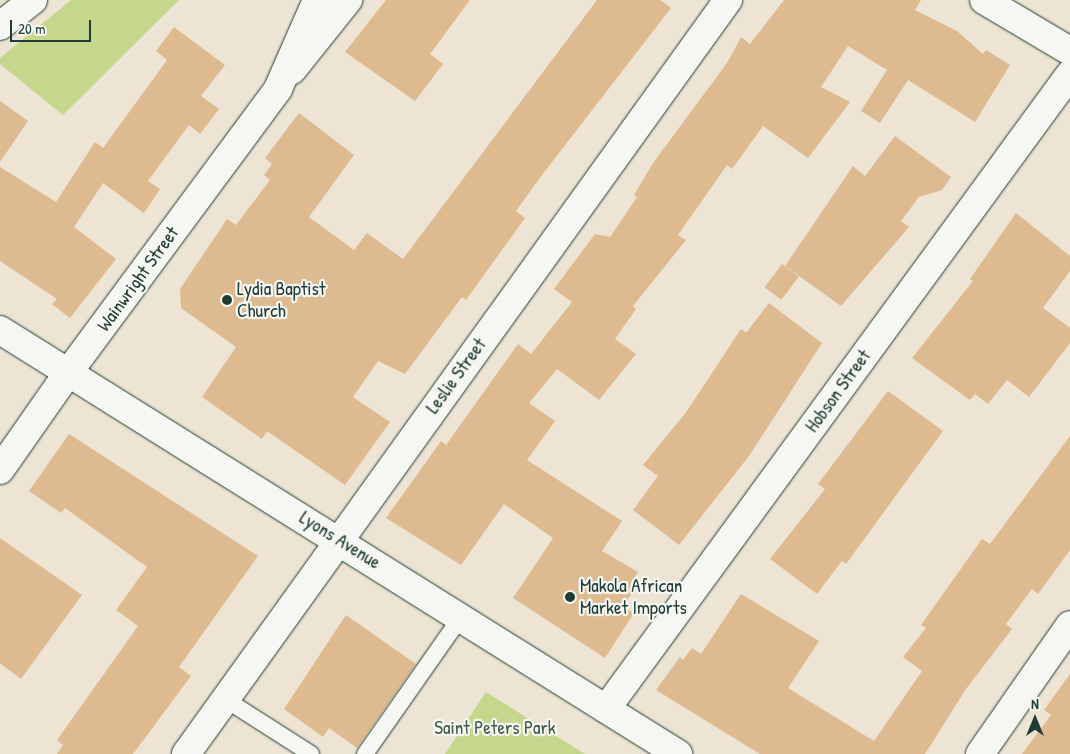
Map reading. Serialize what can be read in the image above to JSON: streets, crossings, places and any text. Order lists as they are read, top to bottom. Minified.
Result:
{"streets":{"main road":["Wainwright Street","Leslie Street","Hobson Street","Lyons Avenue"]},"crossings":[["Wainwright Street","Lyons Avenue"],["Leslie Street","Lyons Avenue"],["Hobson Street","Lyons Avenue"]],"parks":["Saint Peters Park"],"places":["Lydia Baptist Church","Makola African Market Imports"],"scale_bar":"20 m","north":"top"}
